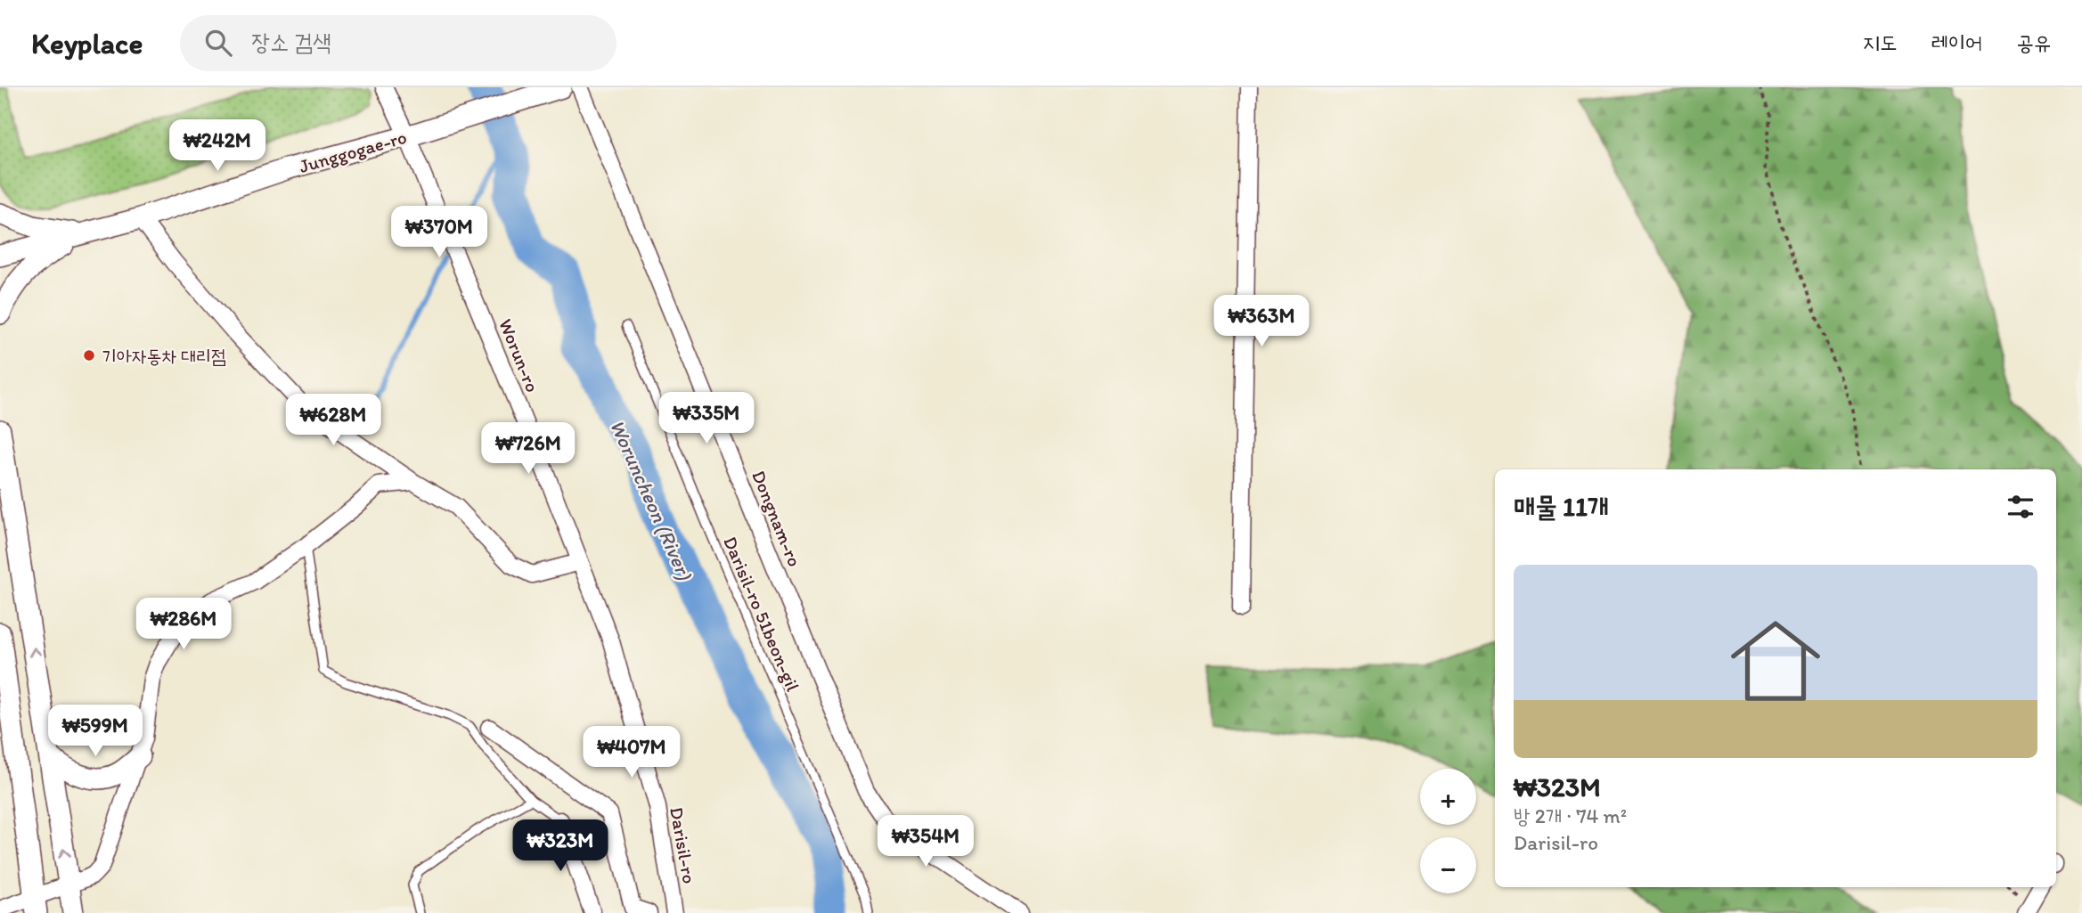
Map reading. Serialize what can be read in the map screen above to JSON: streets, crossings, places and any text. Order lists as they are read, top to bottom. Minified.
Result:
{"streets":{"street":["Junggogae-ro","Worun-ro","Dongnam-ro","Darisil-ro"],"lane":["Darisil-ro 51beon-gil"]},"crossings":[["Junggogae-ro","Worun-ro"],["Worun-ro","Darisil-ro"]],"water":["Woruncheon (River)"],"places":["기아자동차 대리점"],"page":{"header":"Keyplace","search":"장소 검색","nav":["지도","레이어","공유"],"price":["₩242M","₩370M","₩363M","₩335M","₩628M","₩726M","₩286M","₩599M","₩407M","₩354M","₩323M"],"heading":"매물 11개","list":[{"name":"₩323M","note":"방 2개 · 74 m² · Darisil-ro"}],"map_buttons":["+","−"]}}
